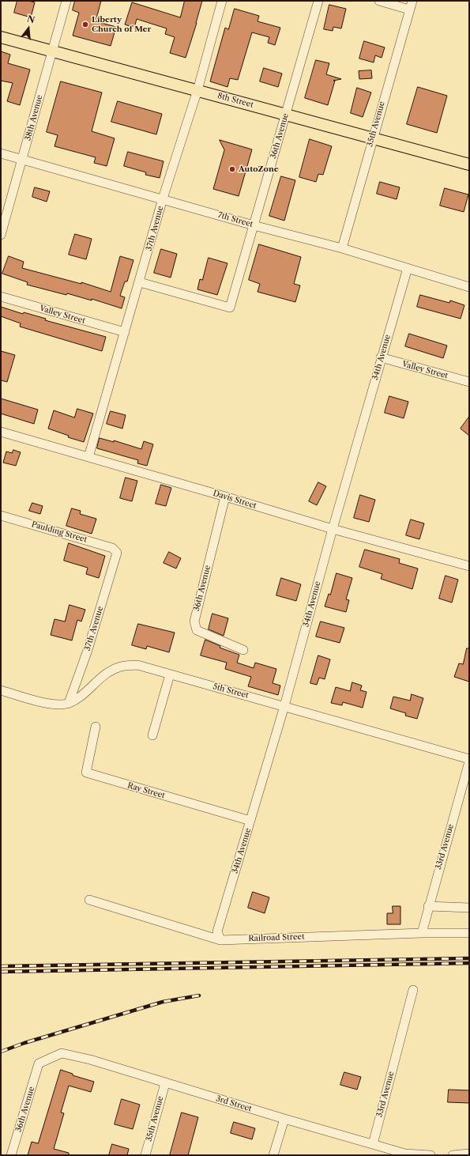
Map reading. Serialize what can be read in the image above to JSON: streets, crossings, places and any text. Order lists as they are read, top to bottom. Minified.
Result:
{"streets":{"main road":["8th Street"],"street":["38th Avenue","35th Avenue","36th Avenue","7th Street","37th Avenue","Valley Street","34th Avenue","Davis Street","Paulding Street","5th Street","Ray Street","33rd Avenue","Railroad Street","3rd Street"]},"crossings":[["8th Street","38th Avenue"],["8th Street","35th Avenue"],["8th Street","36th Avenue"],["8th Street","37th Avenue"],["38th Avenue","7th Street"],["35th Avenue","7th Street"],["35th Avenue","3rd Street"],["36th Avenue","7th Street"],["36th Avenue","37th Avenue"],["36th Avenue","Davis Street"],["36th Avenue","3rd Street"],["7th Street","37th Avenue"],["7th Street","34th Avenue"],["37th Avenue","Valley Street"],["37th Avenue","Davis Street"],["37th Avenue","Paulding Street"],["37th Avenue","5th Street"],["Valley Street","34th Avenue"],["34th Avenue","Davis Street"],["34th Avenue","5th Street"],["34th Avenue","Ray Street"],["34th Avenue","Railroad Street"],["5th Street","33rd Avenue"],["33rd Avenue","Railroad Street"],["33rd Avenue","3rd Street"]],"places":["Liberty Church of Mer","AutoZone"],"north":"top"}
